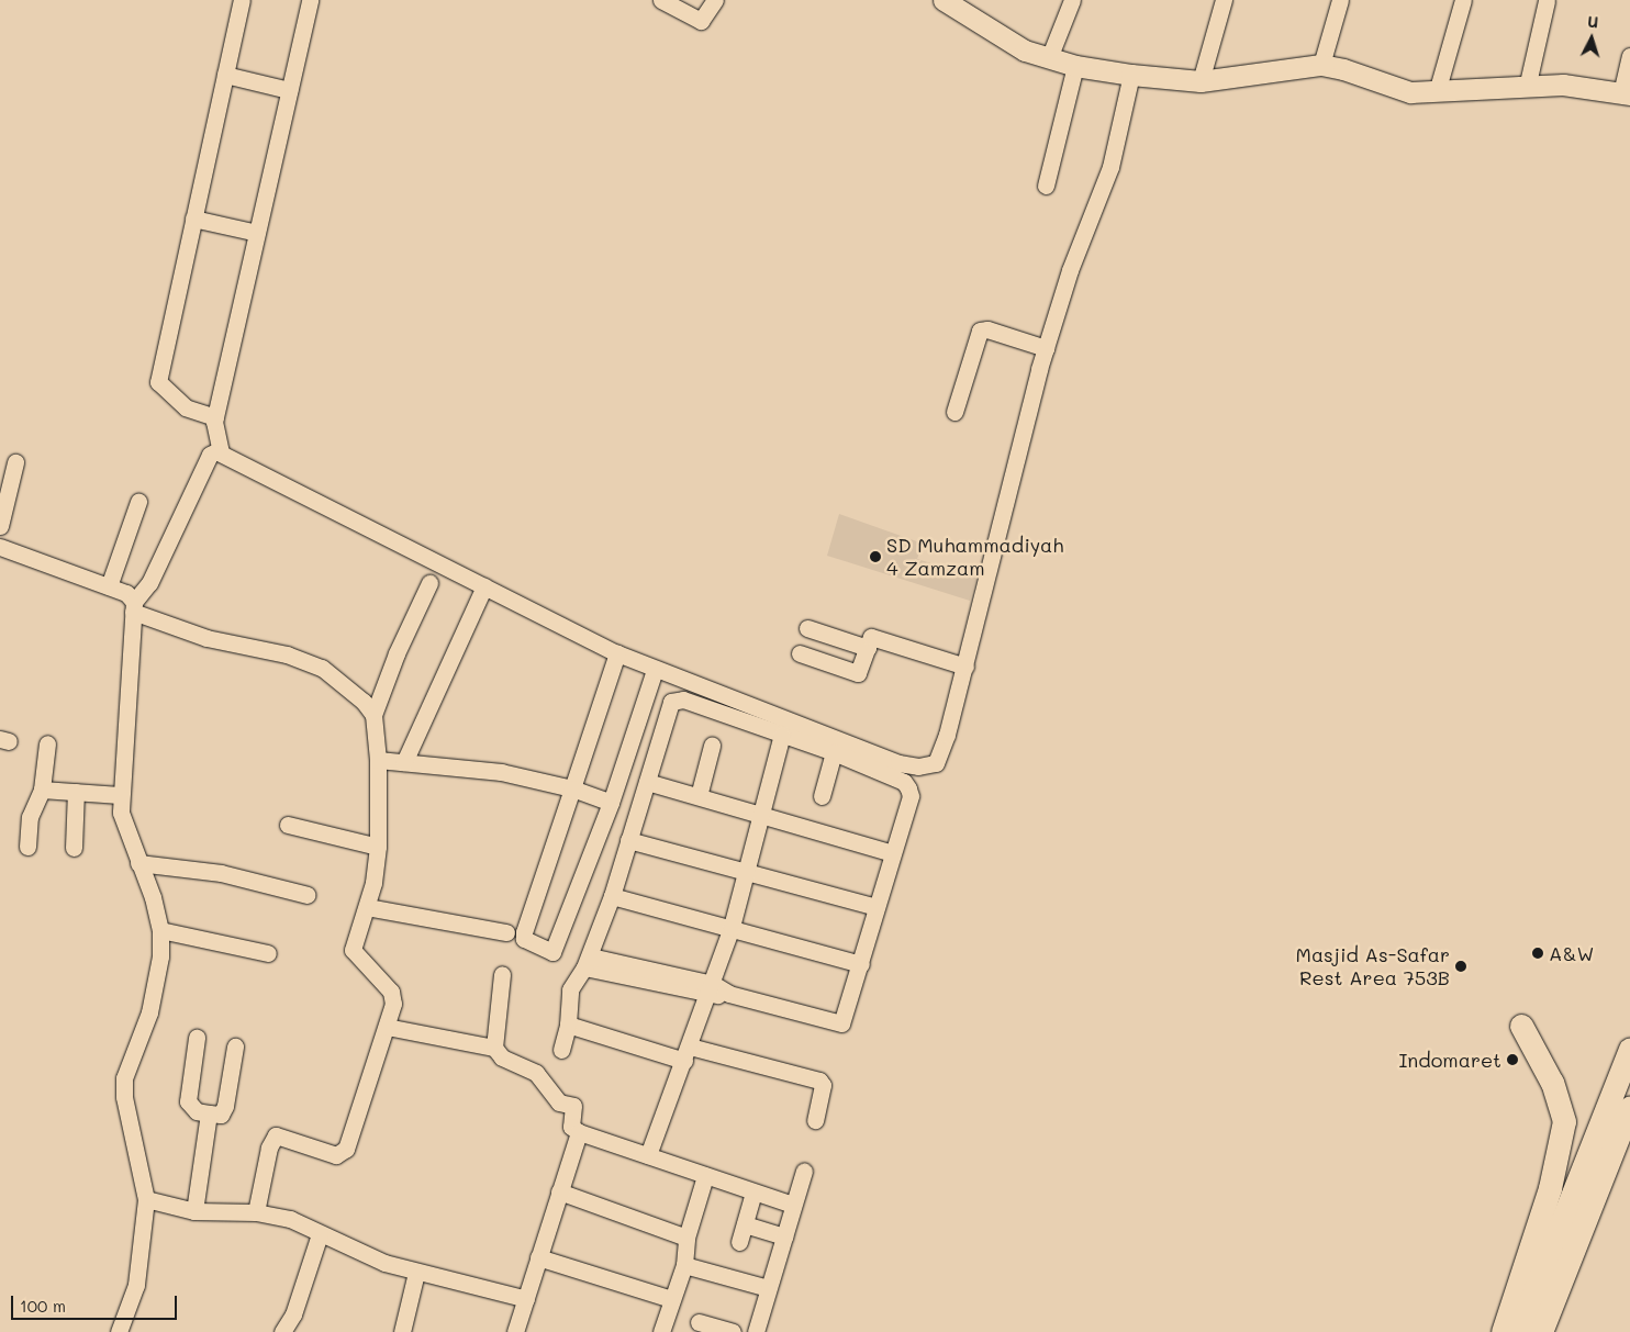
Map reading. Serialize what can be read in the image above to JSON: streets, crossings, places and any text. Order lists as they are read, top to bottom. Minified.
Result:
{"places":["SD Muhammadiyah 4 Zamzam","A&W","Masjid As-Safar Rest Area 753B","Indomaret"],"scale_bar":"100 m","north":"top"}
